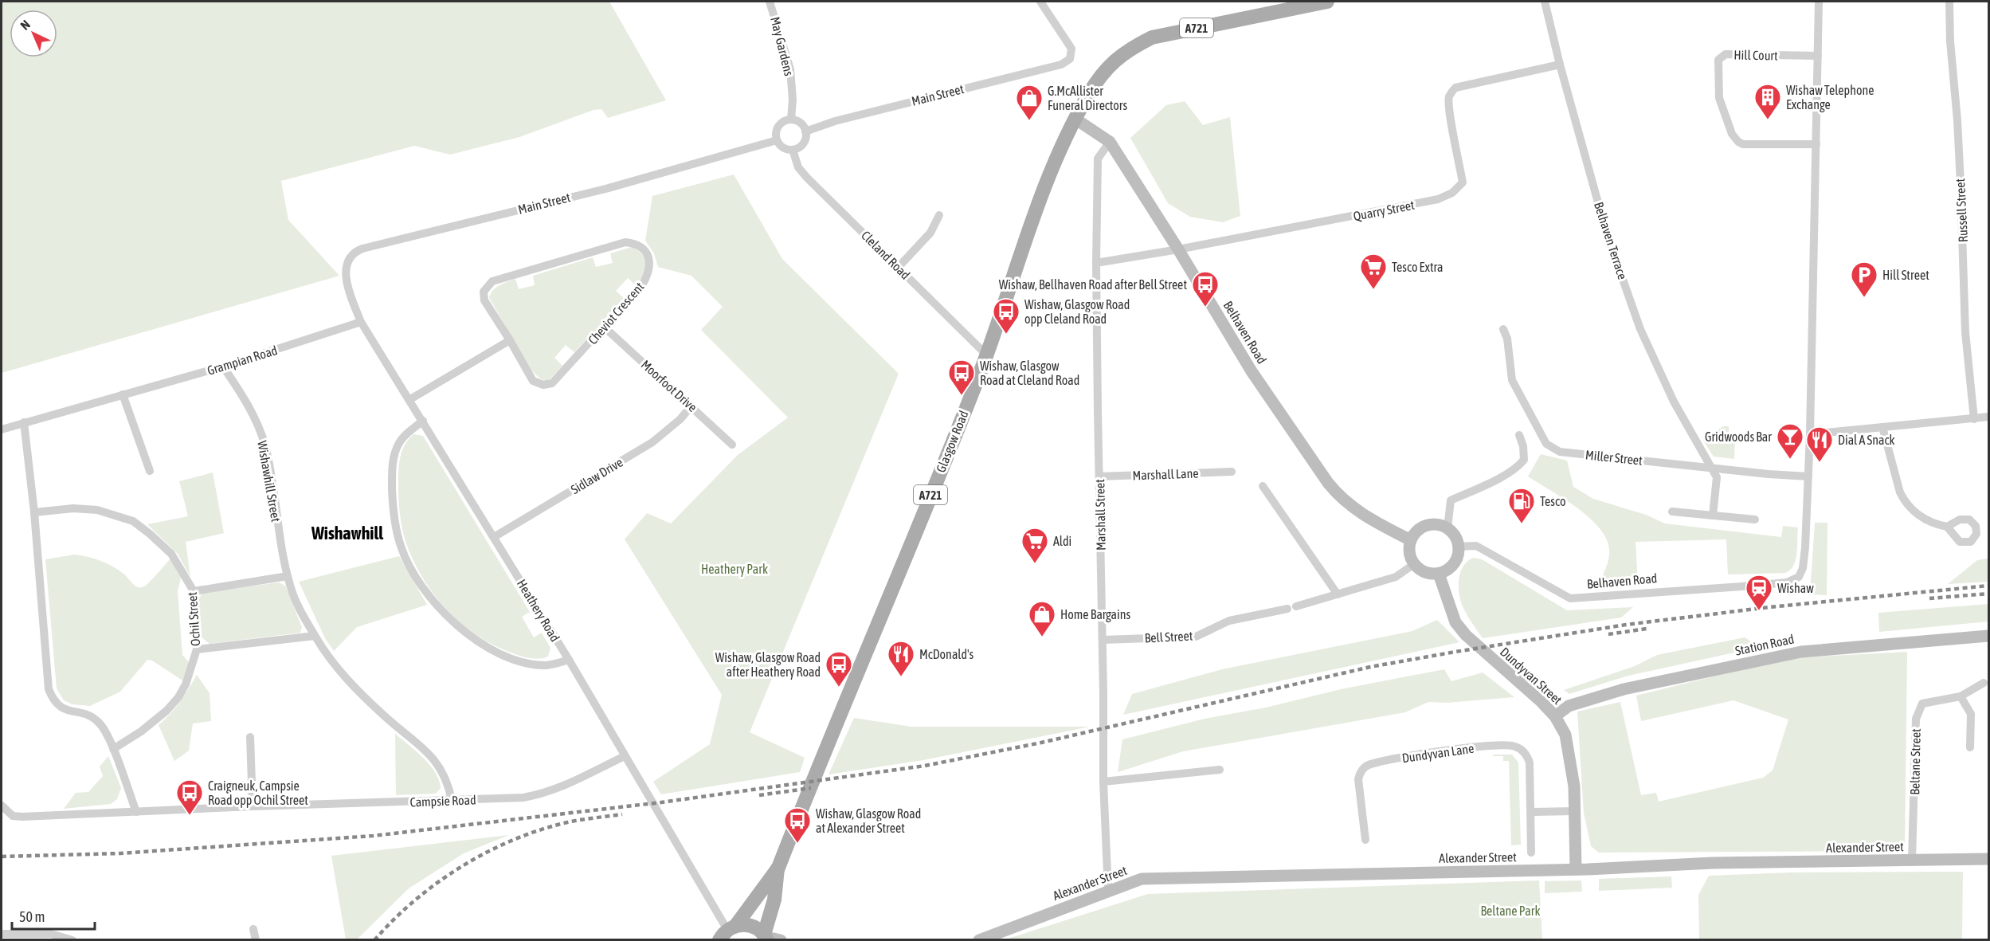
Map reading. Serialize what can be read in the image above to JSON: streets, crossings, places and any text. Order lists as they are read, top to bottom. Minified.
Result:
{"streets":{"main road":["A721","Glasgow Road"],"street":["May Gardens","Hill Court","Main Street","Quarry Street","Russell Street","Belhaven Terrace","Cleland Road","Cheviot Crescent","Belhaven Road","Grampian Road","Moorfoot Drive","Miller Street","Marshall Lane","Sidlaw Drive","Wishawhill Street","Marshall Street","Heathery Road","Ochil Street","Bell Street","Station Road","Dundyvan Street","Dundyvan Lane","Beltane Street","Campsie Road","Alexander Street"]},"crossings":[["A721","Belhaven Road"],["A721","Glasgow Road"],["May Gardens","Main Street"],["May Gardens","Cleland Road"],["Main Street","Cleland Road"],["Main Street","Heathery Road"],["Quarry Street","Belhaven Terrace"],["Quarry Street","Belhaven Road"],["Quarry Street","Marshall Street"],["Belhaven Terrace","Miller Street"],["Cleland Road","Glasgow Road"],["Cheviot Crescent","Moorfoot Drive"],["Belhaven Road","Glasgow Road"],["Belhaven Road","Miller Street"],["Belhaven Road","Marshall Street"],["Belhaven Road","Dundyvan Street"],["Grampian Road","Wishawhill Street"],["Grampian Road","Heathery Road"],["Moorfoot Drive","Sidlaw Drive"],["Glasgow Road","Heathery Road"],["Marshall Lane","Marshall Street"],["Sidlaw Drive","Heathery Road"],["Wishawhill Street","Campsie Road"],["Marshall Street","Bell Street"],["Marshall Street","Alexander Street"],["Heathery Road","Campsie Road"],["Station Road","Dundyvan Street"],["Dundyvan Street","Alexander Street"],["Beltane Street","Alexander Street"]],"districts":["Wishawhill"],"parks":["Heathery Park","Beltane Park"],"places":{"building":["Wishaw Telephone Exchange"],"shop":["G.McAllister Funeral Directors","Home Bargains"],"supermarket":["Tesco Extra","Aldi"],"parking":["Hill Street"],"bus stop":["Wishaw, Bellhaven Road after Bell Street","Wishaw, Glasgow Road opp Cleland Road","Wishaw, Glasgow Road at Cleland Road","Wishaw, Glasgow Road after Heathery Road","Craigneuk, Campsie Road opp Ochil Street","Wishaw, Glasgow Road at Alexander Street"],"bar":["Gridwoods Bar"],"restaurant":["Dial A Snack","McDonald's"],"fuel station":["Tesco"],"station":["Wishaw"]},"scale_bar":"50 m","north":"top left"}
